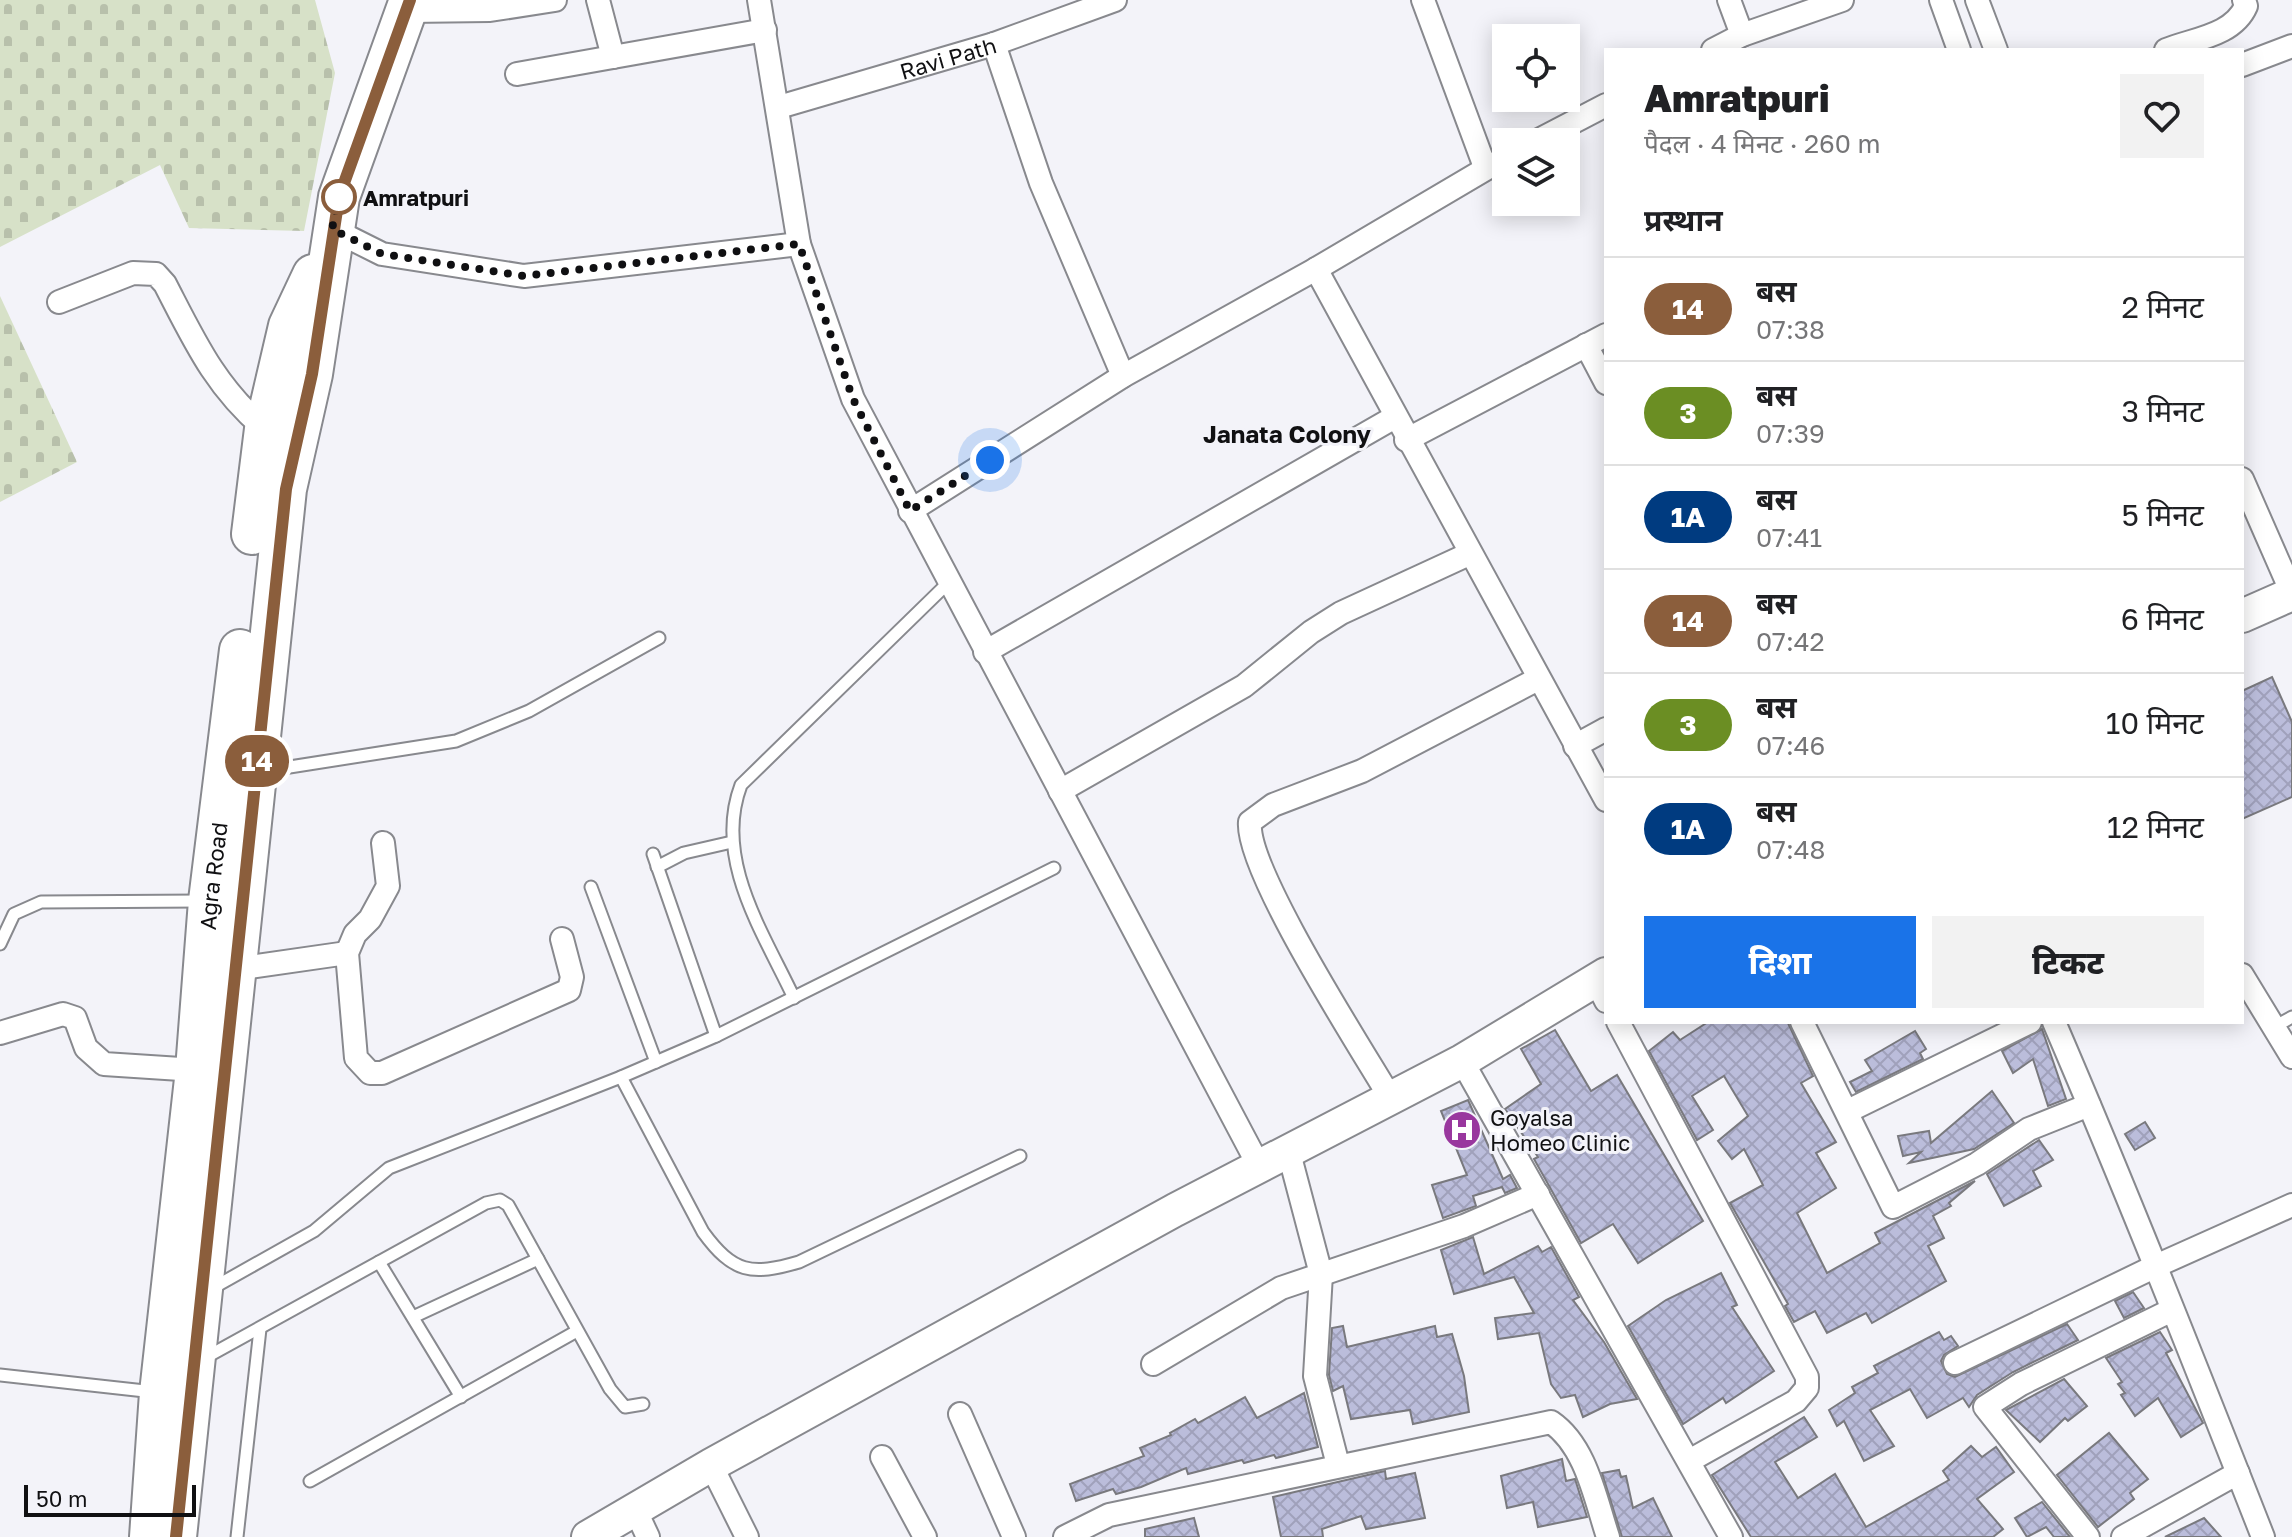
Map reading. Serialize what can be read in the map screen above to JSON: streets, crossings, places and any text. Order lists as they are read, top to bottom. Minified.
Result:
{"streets":{"highway":["Agra Road"],"street":["Ravi Path"]},"districts":["Janata Colony"],"places":{"other":["Amratpuri"],"hospital":["Goyalsa Homeo Clinic"]},"lines":["bus line 14"],"scale_bar":"50 m","page":{"on_map":"14","heading":[["Amratpuri","पैदल · 4 मिनट · 260 m"],"प्रस्थान"],"list":[{"mark":"14","name":"बस","note":"07:38","value":"2 मिनट"},{"mark":"3","name":"बस","note":"07:39","value":"3 मिनट"},{"mark":"1A","name":"बस","note":"07:41","value":"5 मिनट"},{"mark":"14","name":"बस","note":"07:42","value":"6 मिनट"},{"mark":"3","name":"बस","note":"07:46","value":"10 मिनट"},{"mark":"1A","name":"बस","note":"07:48","value":"12 मिनट"}],"buttons":["दिशा","टिकट"],"scale":"50 m"}}
